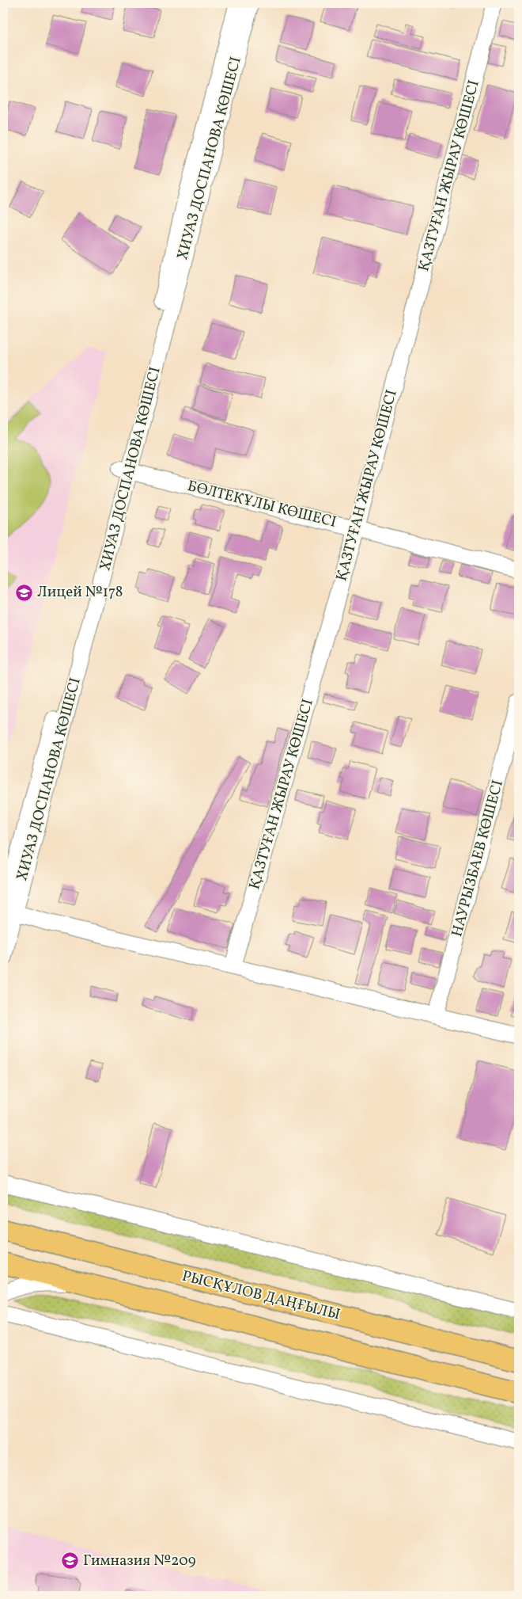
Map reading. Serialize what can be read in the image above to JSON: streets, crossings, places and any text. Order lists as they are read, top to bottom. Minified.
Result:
{"streets":{"main road":["РЫСҚҰЛОВ ДАҢҒЫЛЫ"],"street":["ХИУАЗ ДОСПАНОВА КӨШЕСІ","ҚАЗТУҒАН ЖЫРАУ КӨШЕСІ","БӨЛТЕКҰЛЫ КӨШЕСІ","НАУРЫЗБАЕВ КӨШЕСІ"]},"crossings":[["ХИУАЗ ДОСПАНОВА КӨШЕСІ","БӨЛТЕКҰЛЫ КӨШЕСІ"],["ҚАЗТУҒАН ЖЫРАУ КӨШЕСІ","БӨЛТЕКҰЛЫ КӨШЕСІ"]],"places":{"school or university":["Лицей №178","Гимназия №209"]}}
